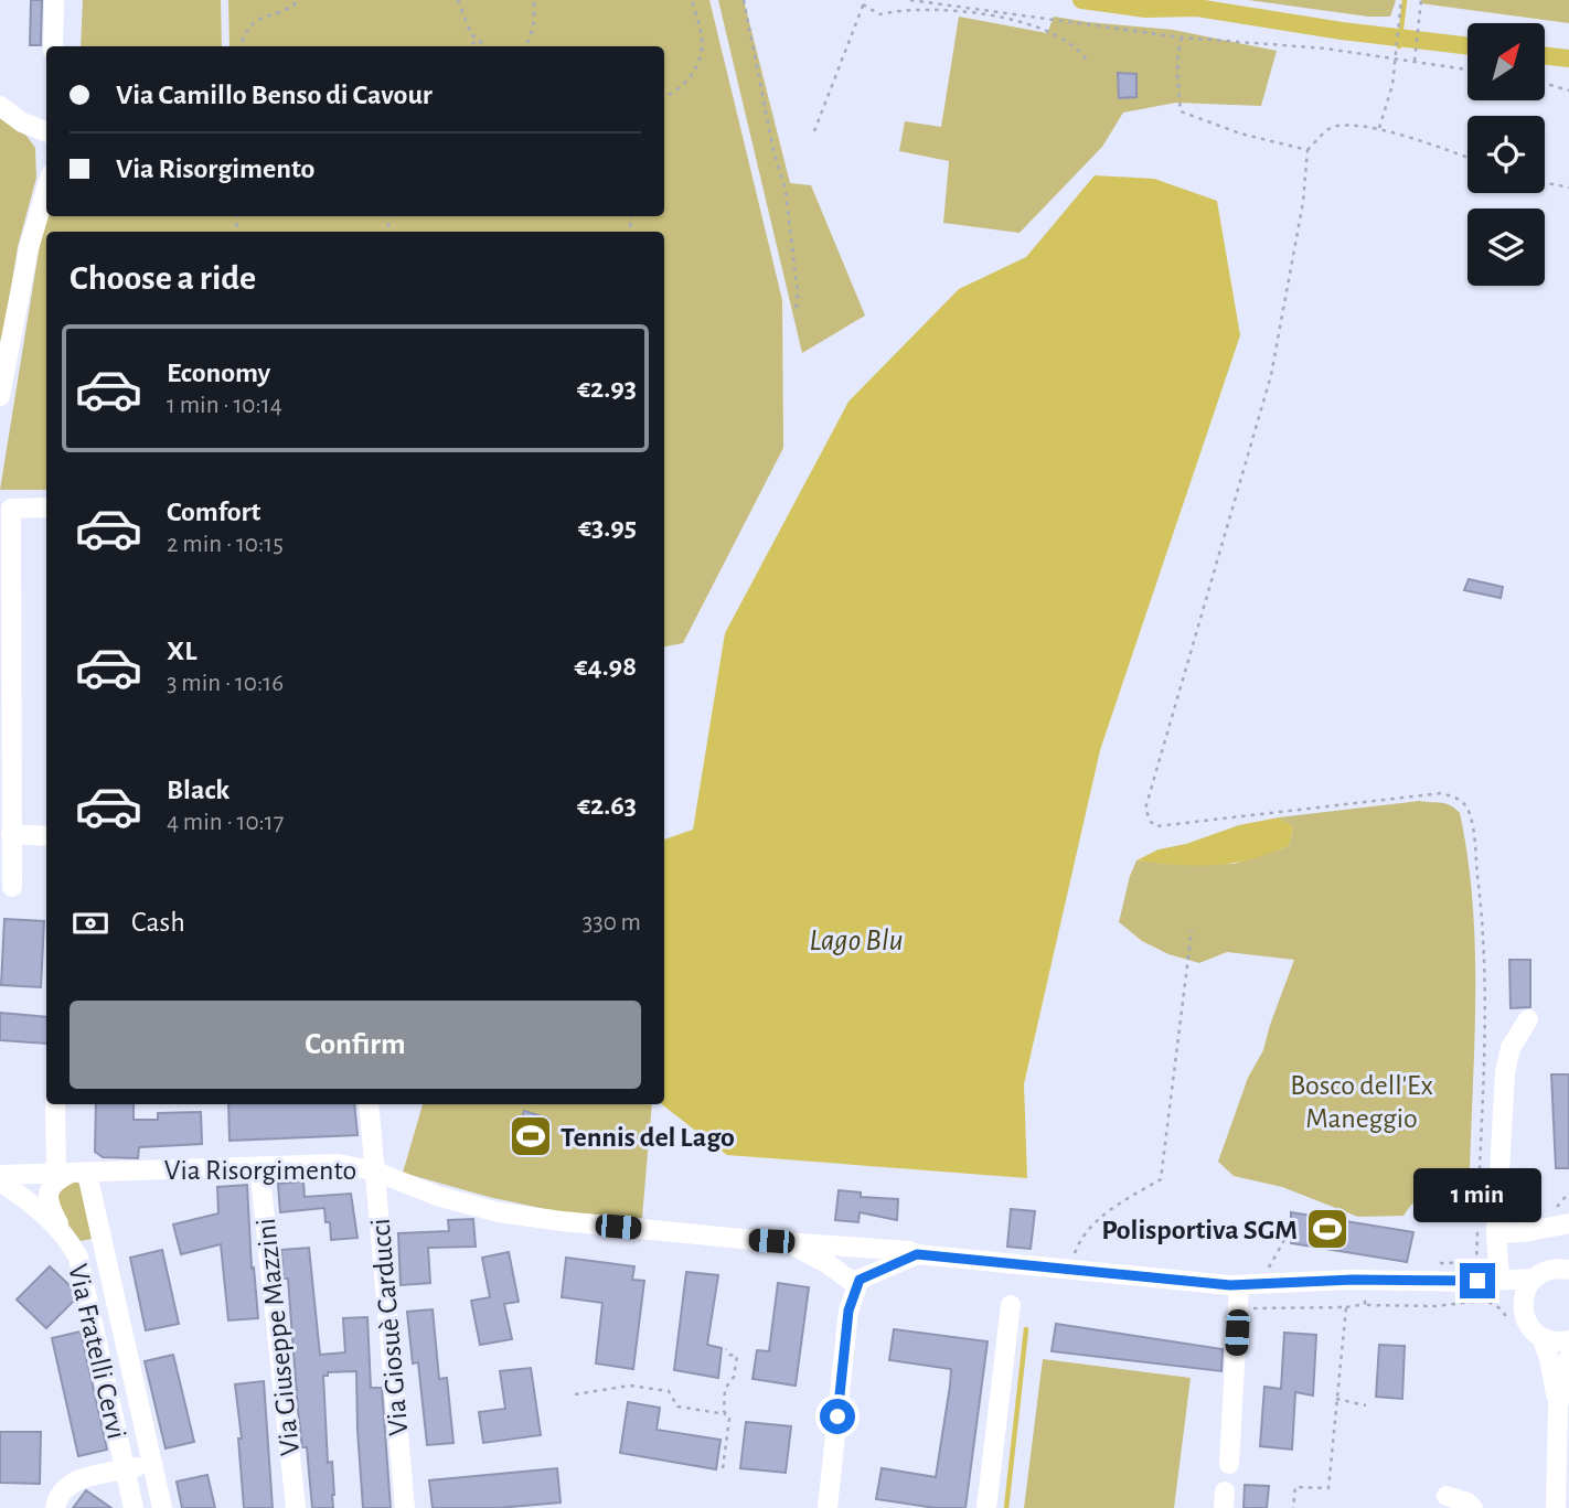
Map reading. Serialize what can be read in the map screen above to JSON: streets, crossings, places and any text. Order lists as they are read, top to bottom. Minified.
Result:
{"streets":{"street":["Via Risorgimento","Via Giosuè Carducci","Via Giuseppe Mazzini","Via Fratelli Cervi"]},"crossings":[["Via Risorgimento","Via Giosuè Carducci"],["Via Risorgimento","Via Giuseppe Mazzini"],["Via Risorgimento","Via Fratelli Cervi"]],"water":["Lago Blu"],"parks":["Bosco dell'Ex Maneggio"],"places":{"sports":["Tennis del Lago","Polisportiva SGM"]},"north":"top right","page":{"banner":["Via Camillo Benso di Cavour","Via Risorgimento"],"heading":"Choose a ride","list":[{"name":"Economy","note":"1 min · 10:14","value":"€2.93"},{"name":"Comfort","note":"2 min · 10:15","value":"€3.95"},{"name":"XL","note":"3 min · 10:16","value":"€4.98"},{"name":"Black","note":"4 min · 10:17","value":"€2.63"}],"pay":["Cash","330 m"],"buttons":"Confirm","bubble":"1 min"}}
